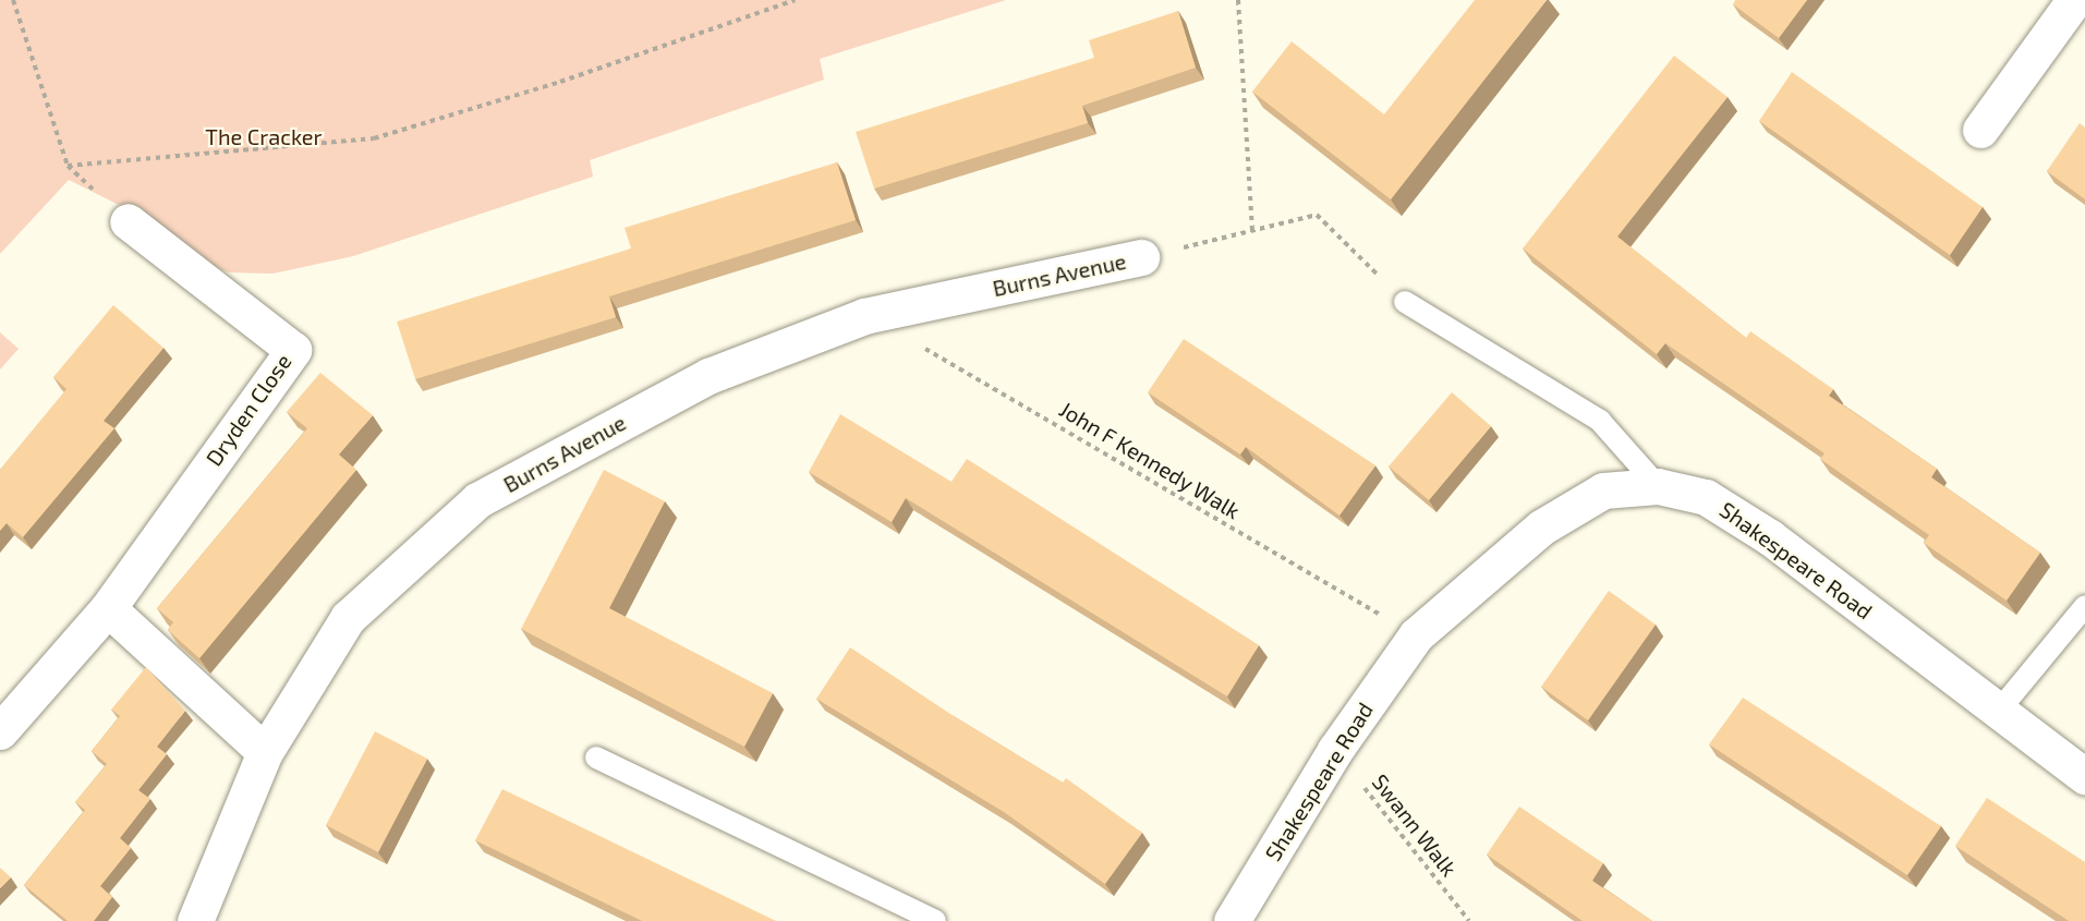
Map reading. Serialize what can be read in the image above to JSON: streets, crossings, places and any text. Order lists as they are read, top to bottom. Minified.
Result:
{"streets":{"street":["Burns Avenue","Dryden Close","Shakespeare Road"],"path":["John F Kennedy Walk","Swann Walk"]},"crossings":[["Burns Avenue","John F Kennedy Walk"],["John F Kennedy Walk","Shakespeare Road"],["Shakespeare Road","Swann Walk"]],"parks":["The Cracker"]}
